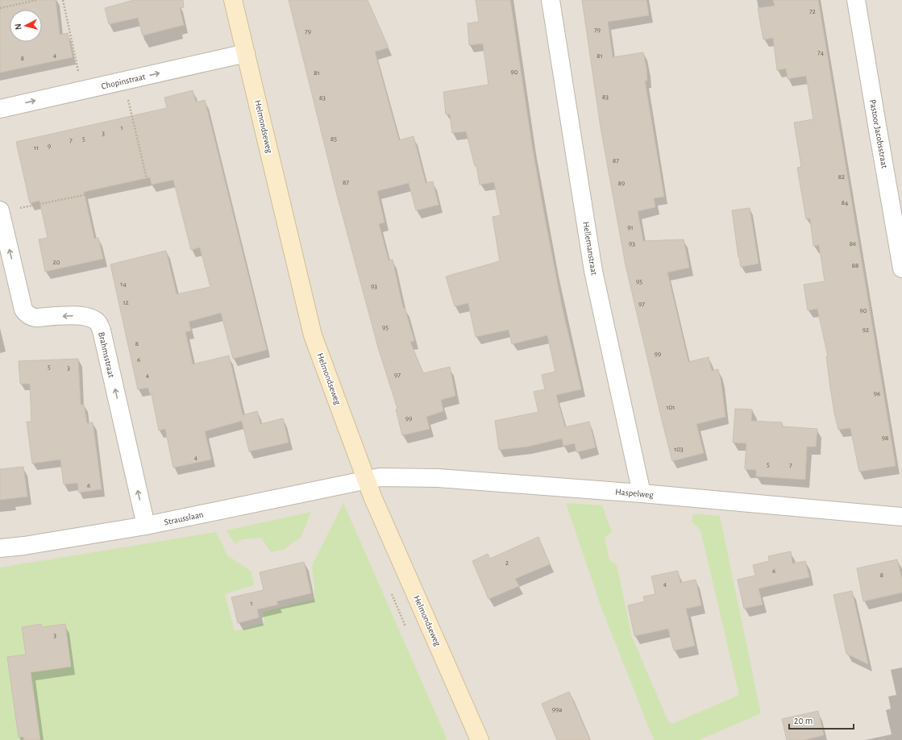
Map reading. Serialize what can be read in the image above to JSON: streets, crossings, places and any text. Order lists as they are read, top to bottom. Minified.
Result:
{"streets":{"street":["Chopinstraat","Helmondseweg","Pastoor Jacobsstraat","Hellemanstraat","Brahmsstraat","Haspelweg","Strausslaan"]},"crossings":[["Chopinstraat","Helmondseweg"],["Helmondseweg","Haspelweg"],["Helmondseweg","Strausslaan"],["Hellemanstraat","Haspelweg"],["Brahmsstraat","Strausslaan"],["Haspelweg","Strausslaan"]],"one_way":["Chopinstraat","Brahmsstraat"],"house_numbers":["72","79","79","74","4","81","8","90","81","83","83","1","3","5","85","7","9","11","87","82","87","89","84","91","93","86","20","88","95","14","93","12","97","90","95","92","8","99","6","5","3","4","97","96","101","99","98","103","4","5","7","6","2","6","8","4","1","3","99a"],"scale_bar":"20 m","north":"left"}
